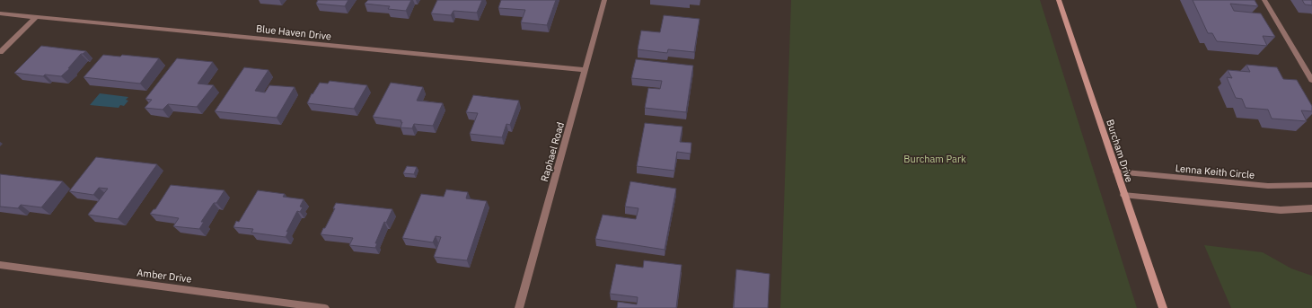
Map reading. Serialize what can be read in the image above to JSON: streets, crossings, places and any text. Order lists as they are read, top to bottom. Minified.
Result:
{"streets":{"street":["Blue Haven Drive","Burcham Drive","Raphael Road","Lenna Keith Circle","Amber Drive"]},"crossings":[["Blue Haven Drive","Raphael Road"],["Burcham Drive","Lenna Keith Circle"]],"parks":["Burcham Park"]}
